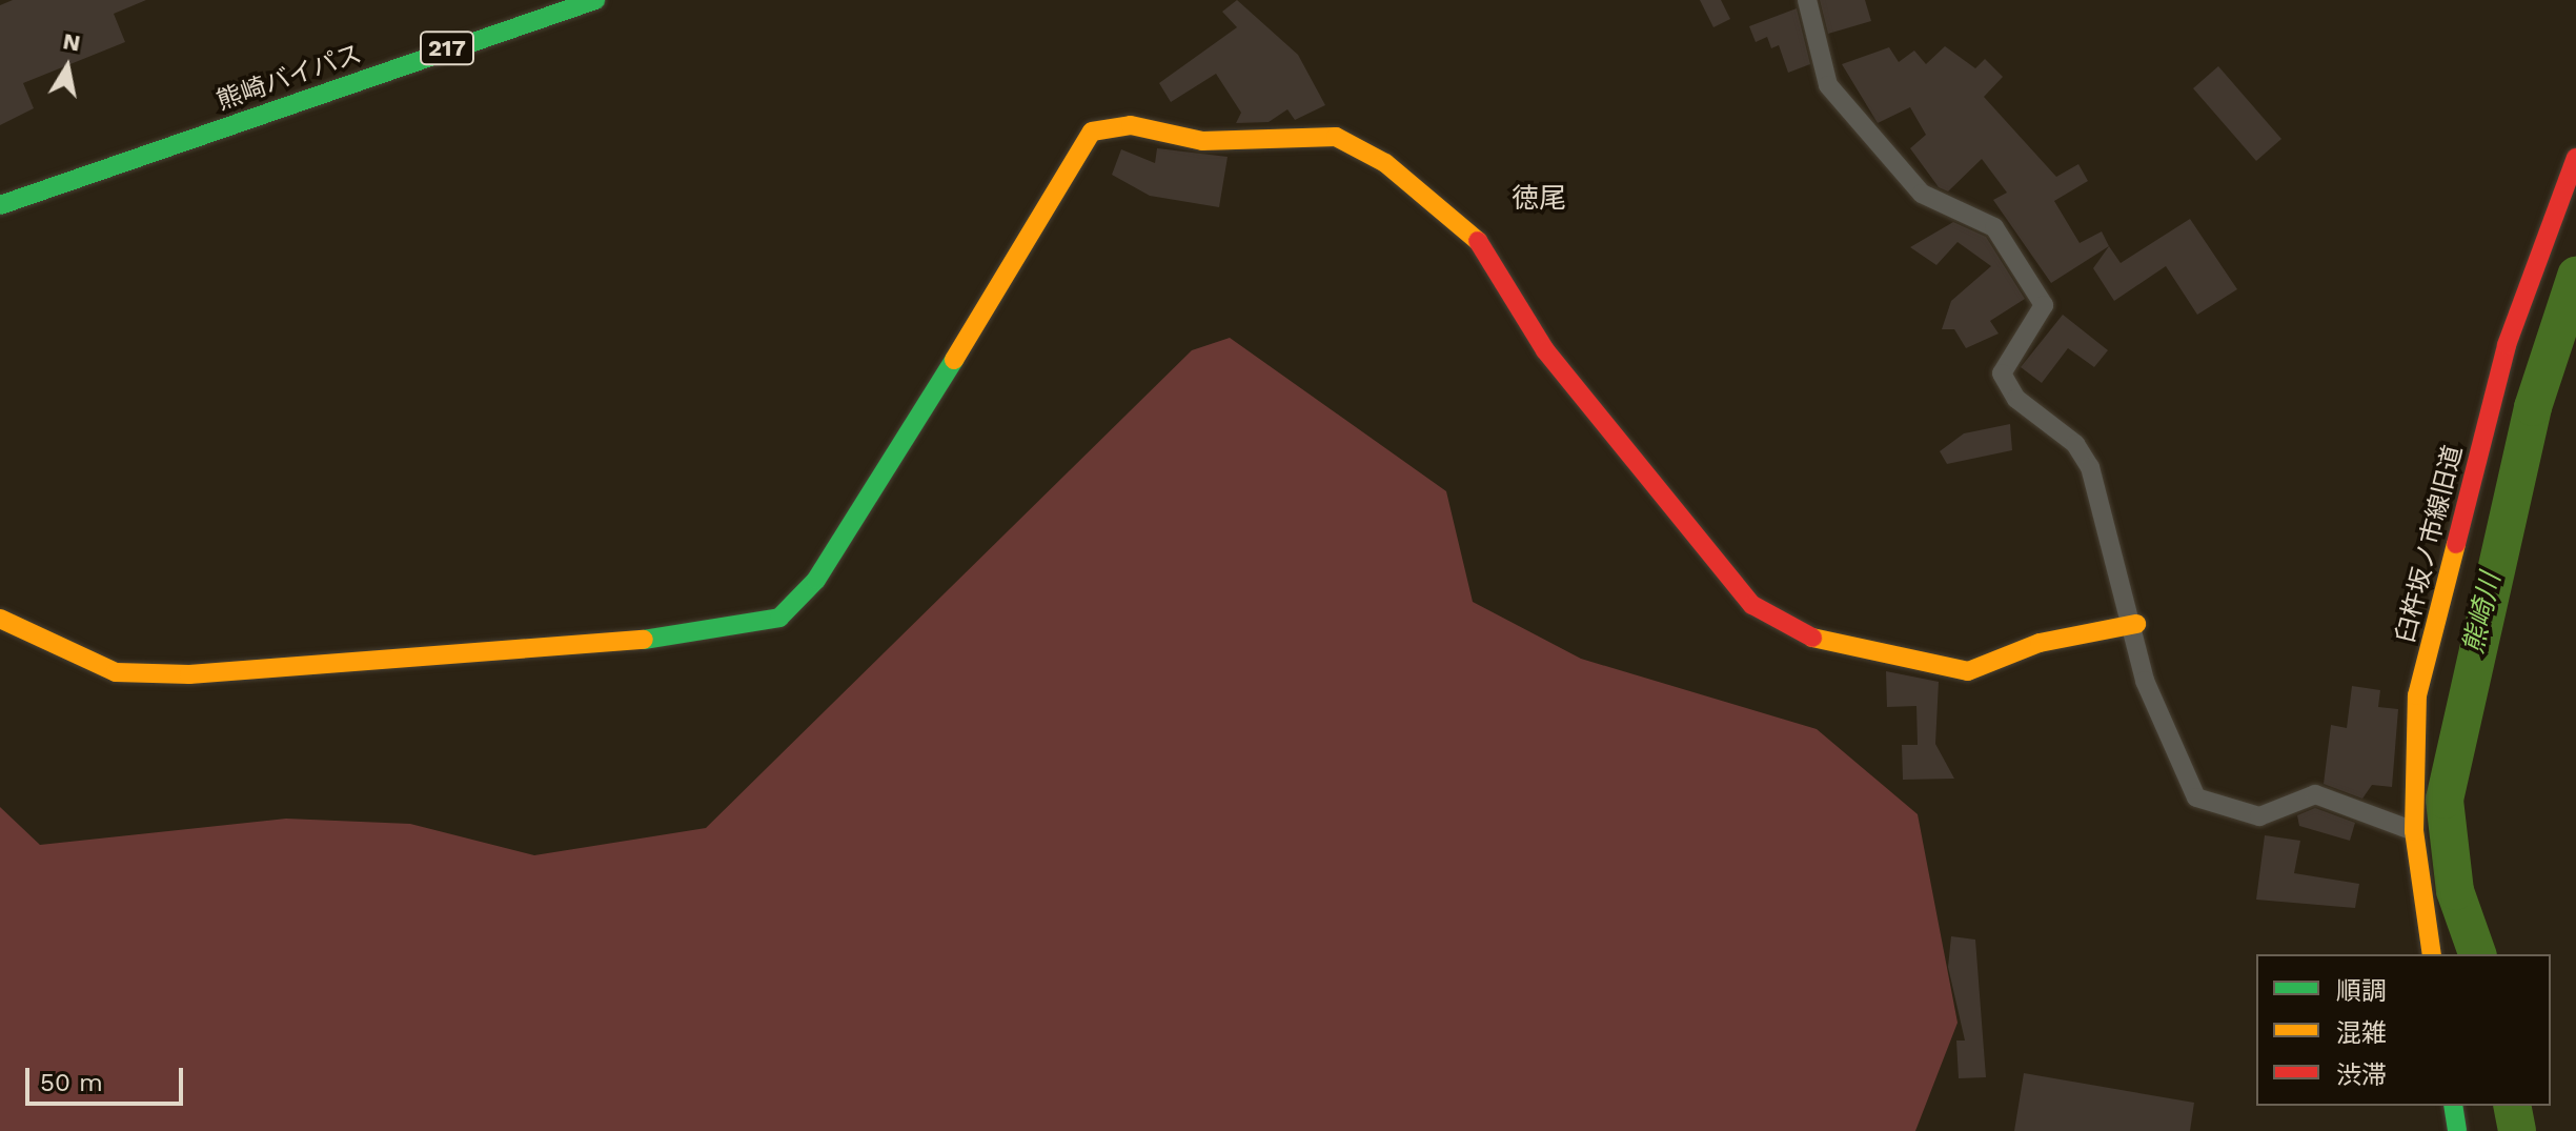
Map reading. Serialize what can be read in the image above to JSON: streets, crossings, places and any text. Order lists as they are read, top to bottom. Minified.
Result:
{"streets":{"main road":["217","熊崎バイパス","臼杵坂ノ市線旧道"]},"districts":["徳尾"],"water":["熊崎川"],"legend":["順調","混雑","渋滞"],"scale_bar":"50 m","north":"top"}
